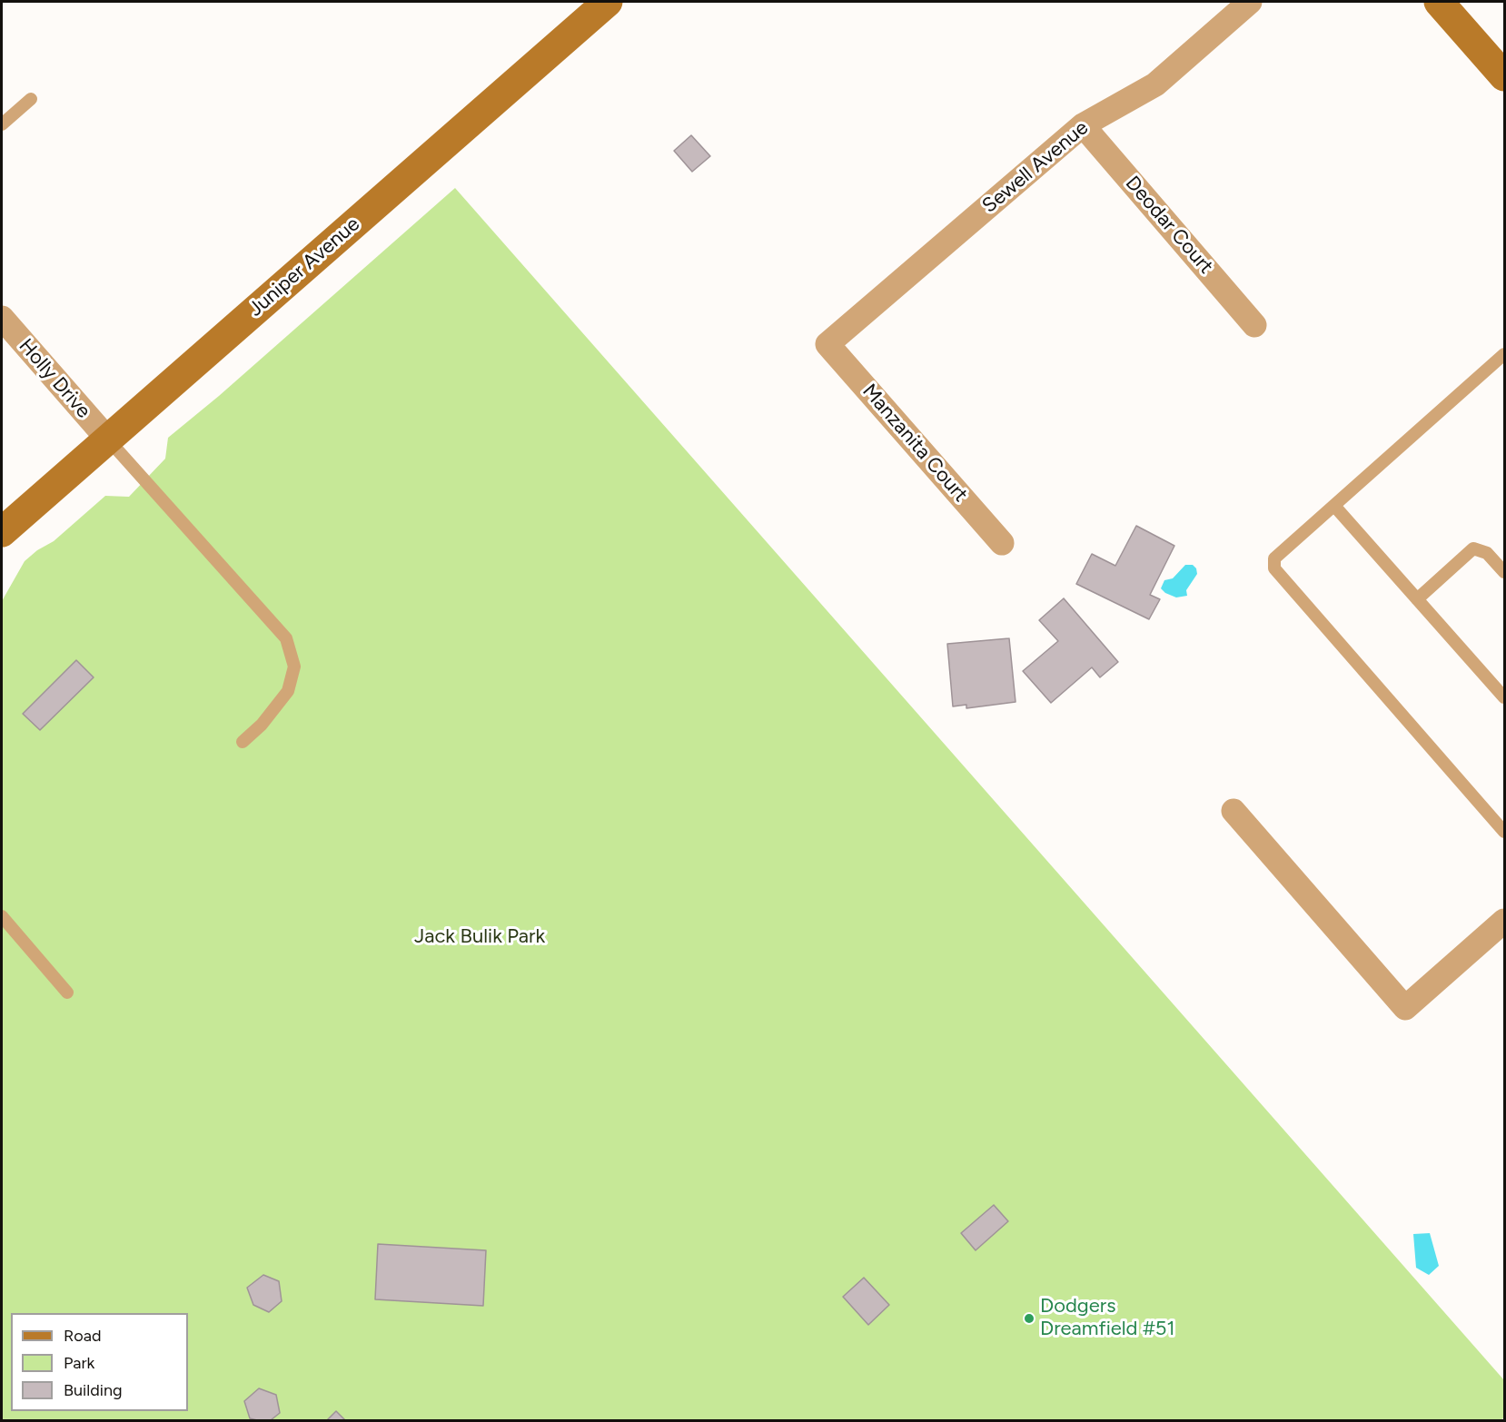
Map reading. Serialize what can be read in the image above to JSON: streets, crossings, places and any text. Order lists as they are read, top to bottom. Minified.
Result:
{"streets":{"street":["Sewell Avenue","Deodar Court","Juniper Avenue","Holly Drive","Manzanita Court"]},"crossings":[["Sewell Avenue","Deodar Court"],["Sewell Avenue","Manzanita Court"],["Juniper Avenue","Holly Drive"]],"parks":["Jack Bulik Park"],"places":["Dodgers Dreamfield #51"],"legend":["Road","Park","Building"]}
